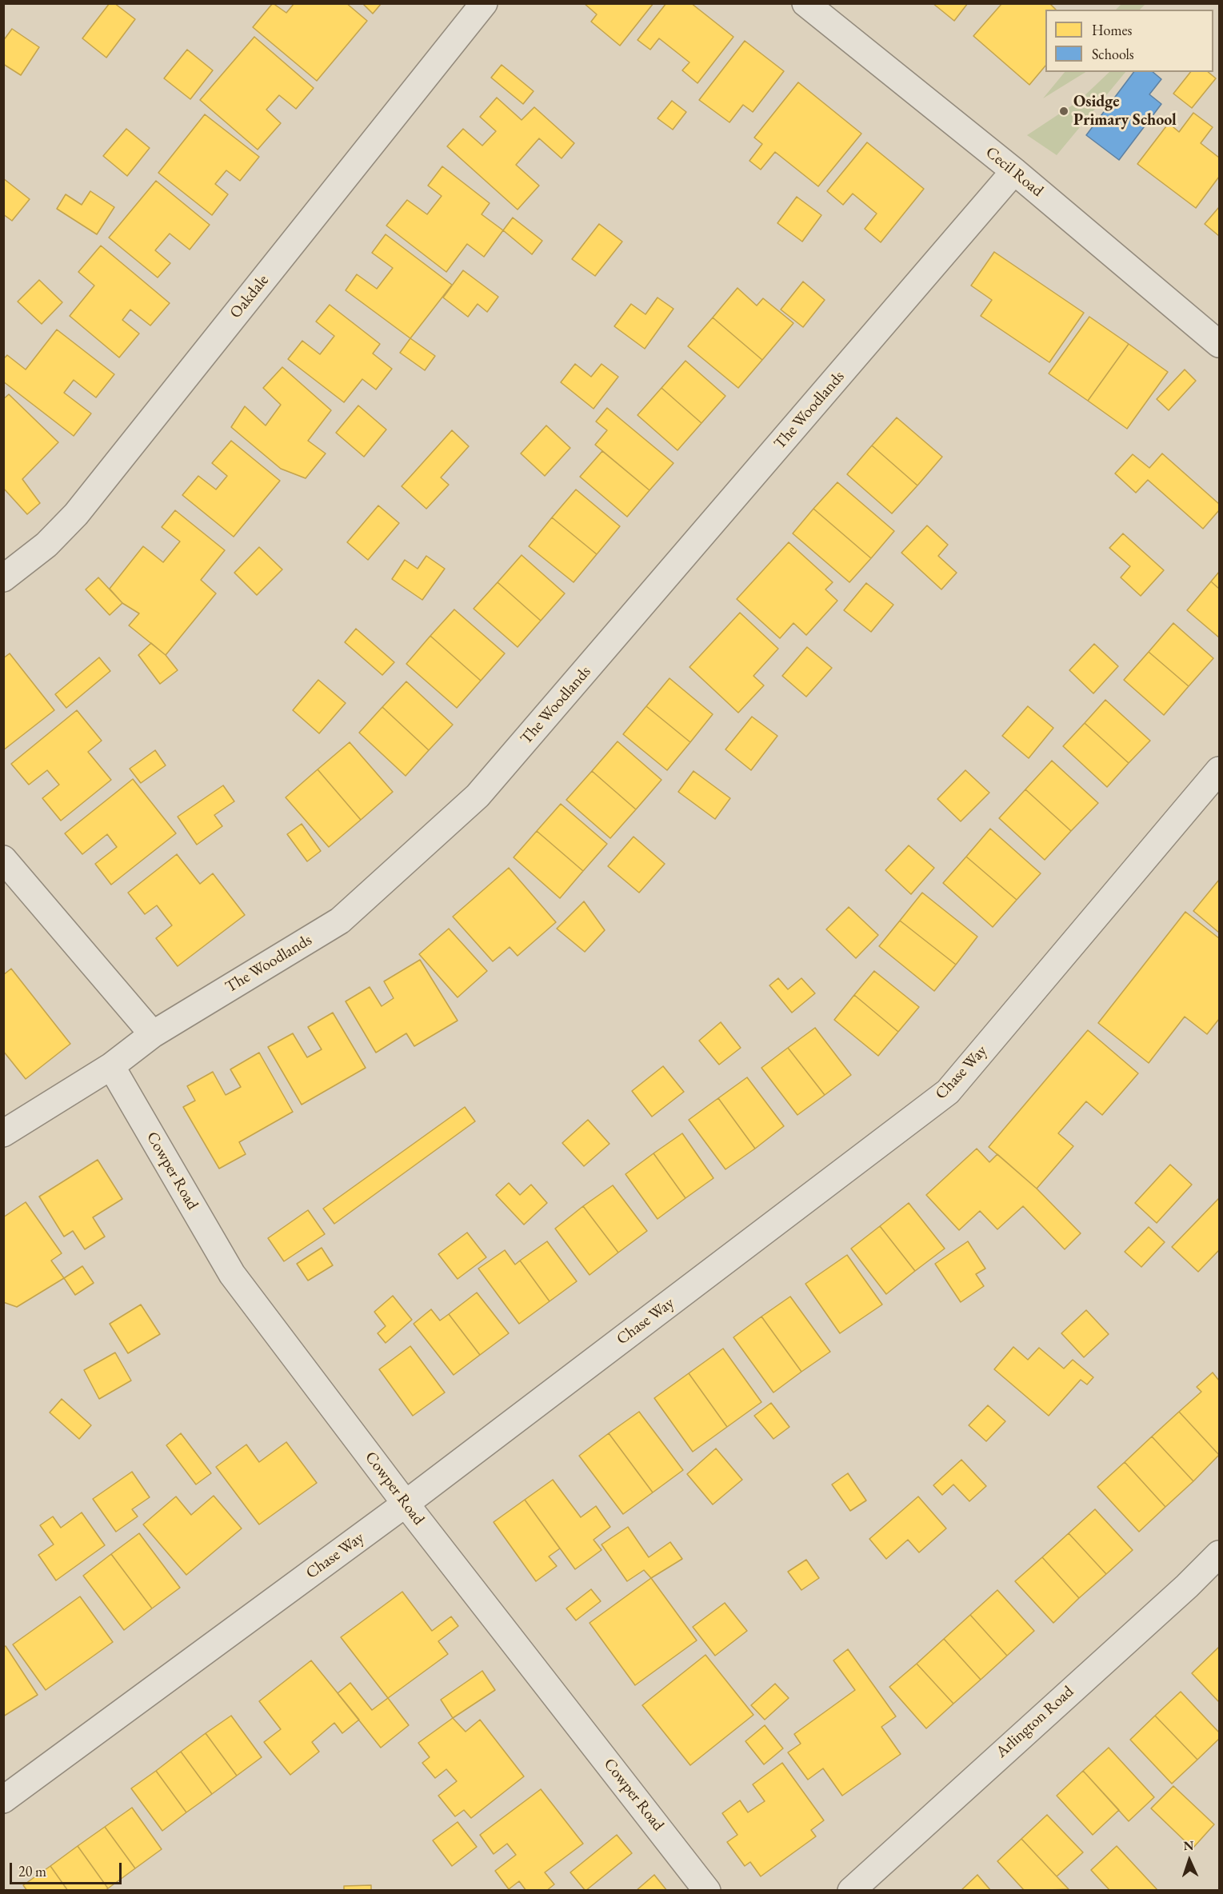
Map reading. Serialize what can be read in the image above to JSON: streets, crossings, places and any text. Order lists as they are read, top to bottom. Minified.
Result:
{"streets":{"street":["Cecil Road","Oakdale","The Woodlands","Chase Way","Cowper Road","Arlington Road"]},"crossings":[["Cecil Road","The Woodlands"],["The Woodlands","Cowper Road"],["Chase Way","Cowper Road"]],"places":["Osidge Primary School"],"legend":["Homes","Schools"],"scale_bar":"20 m","north":"top"}
